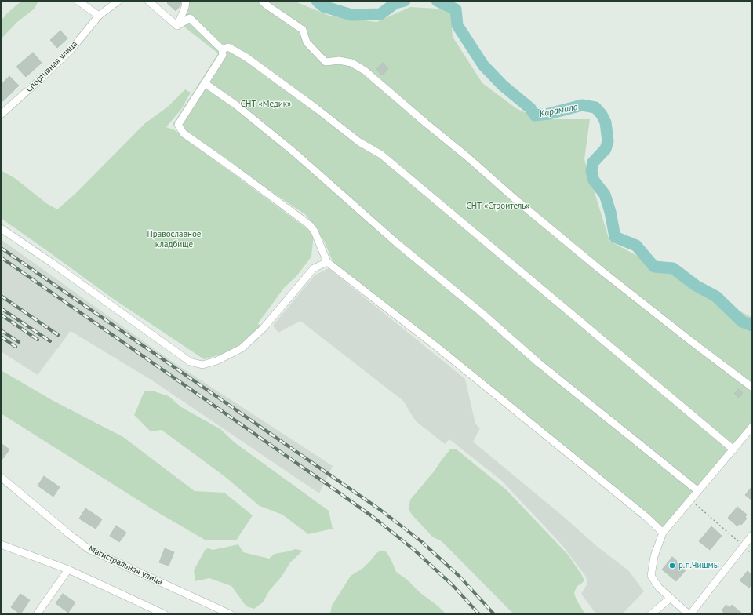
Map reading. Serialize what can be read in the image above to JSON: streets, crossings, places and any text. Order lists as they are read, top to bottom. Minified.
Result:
{"streets":{"street":["Спортивная улица","Магистральная улица"]},"water":["Карамала"],"parks":["СНТ «Медик»","СНТ «Строитель»","Православное кладбище"],"places":["р.п.Чишмы"]}
